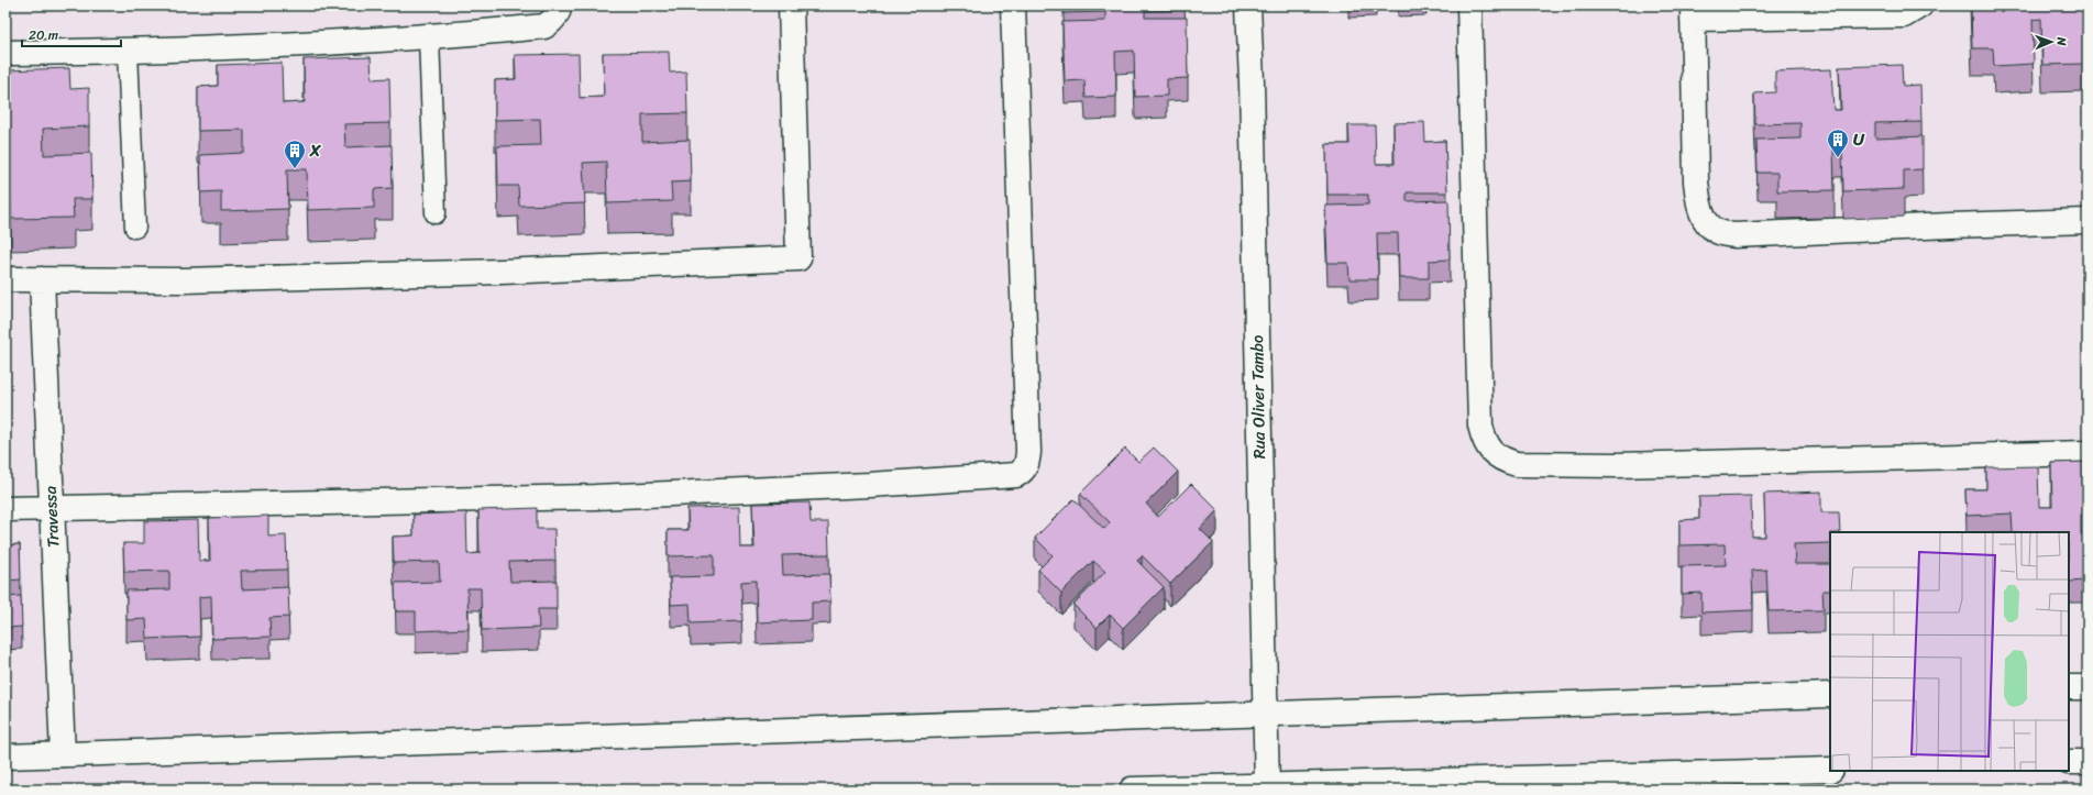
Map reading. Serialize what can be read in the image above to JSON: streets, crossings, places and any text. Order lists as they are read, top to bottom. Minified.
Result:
{"streets":{"street":["Rua Oliver Tambo","Travessa"]},"places":{"building":["U","X"]},"scale_bar":"20 m","north":"right"}
